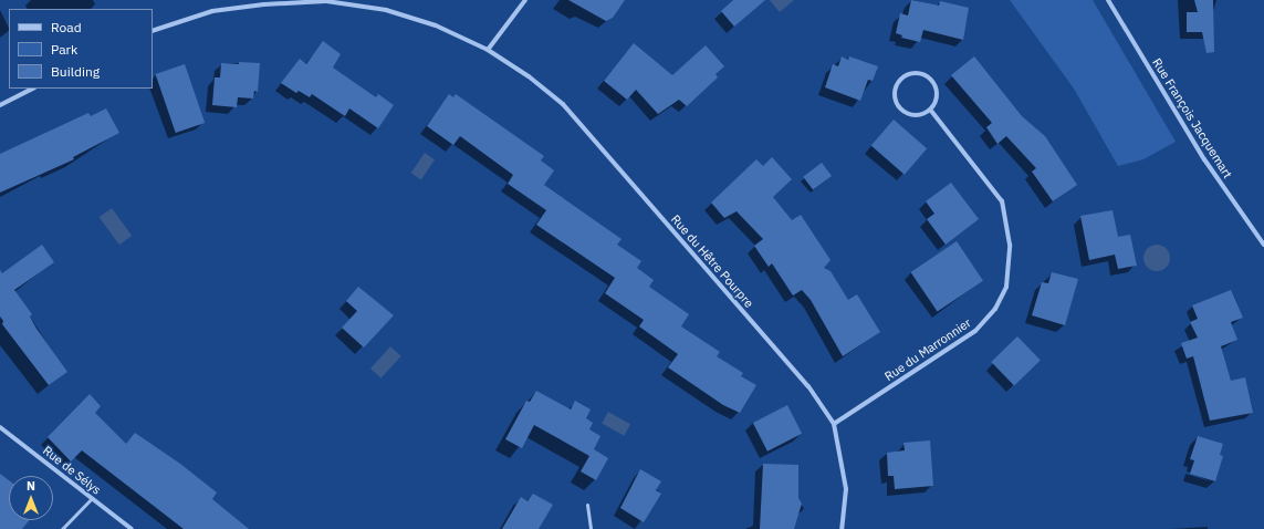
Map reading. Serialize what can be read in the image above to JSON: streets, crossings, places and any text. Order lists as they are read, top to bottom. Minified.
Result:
{"streets":{"street":["Rue François Jacquemart","Rue du Hêtre Pourpre","Rue du Marronnier","Rue de Sélys"]},"crossings":[["Rue du Hêtre Pourpre","Rue du Marronnier"]],"legend":["Road","Park","Building"],"north":"top"}
